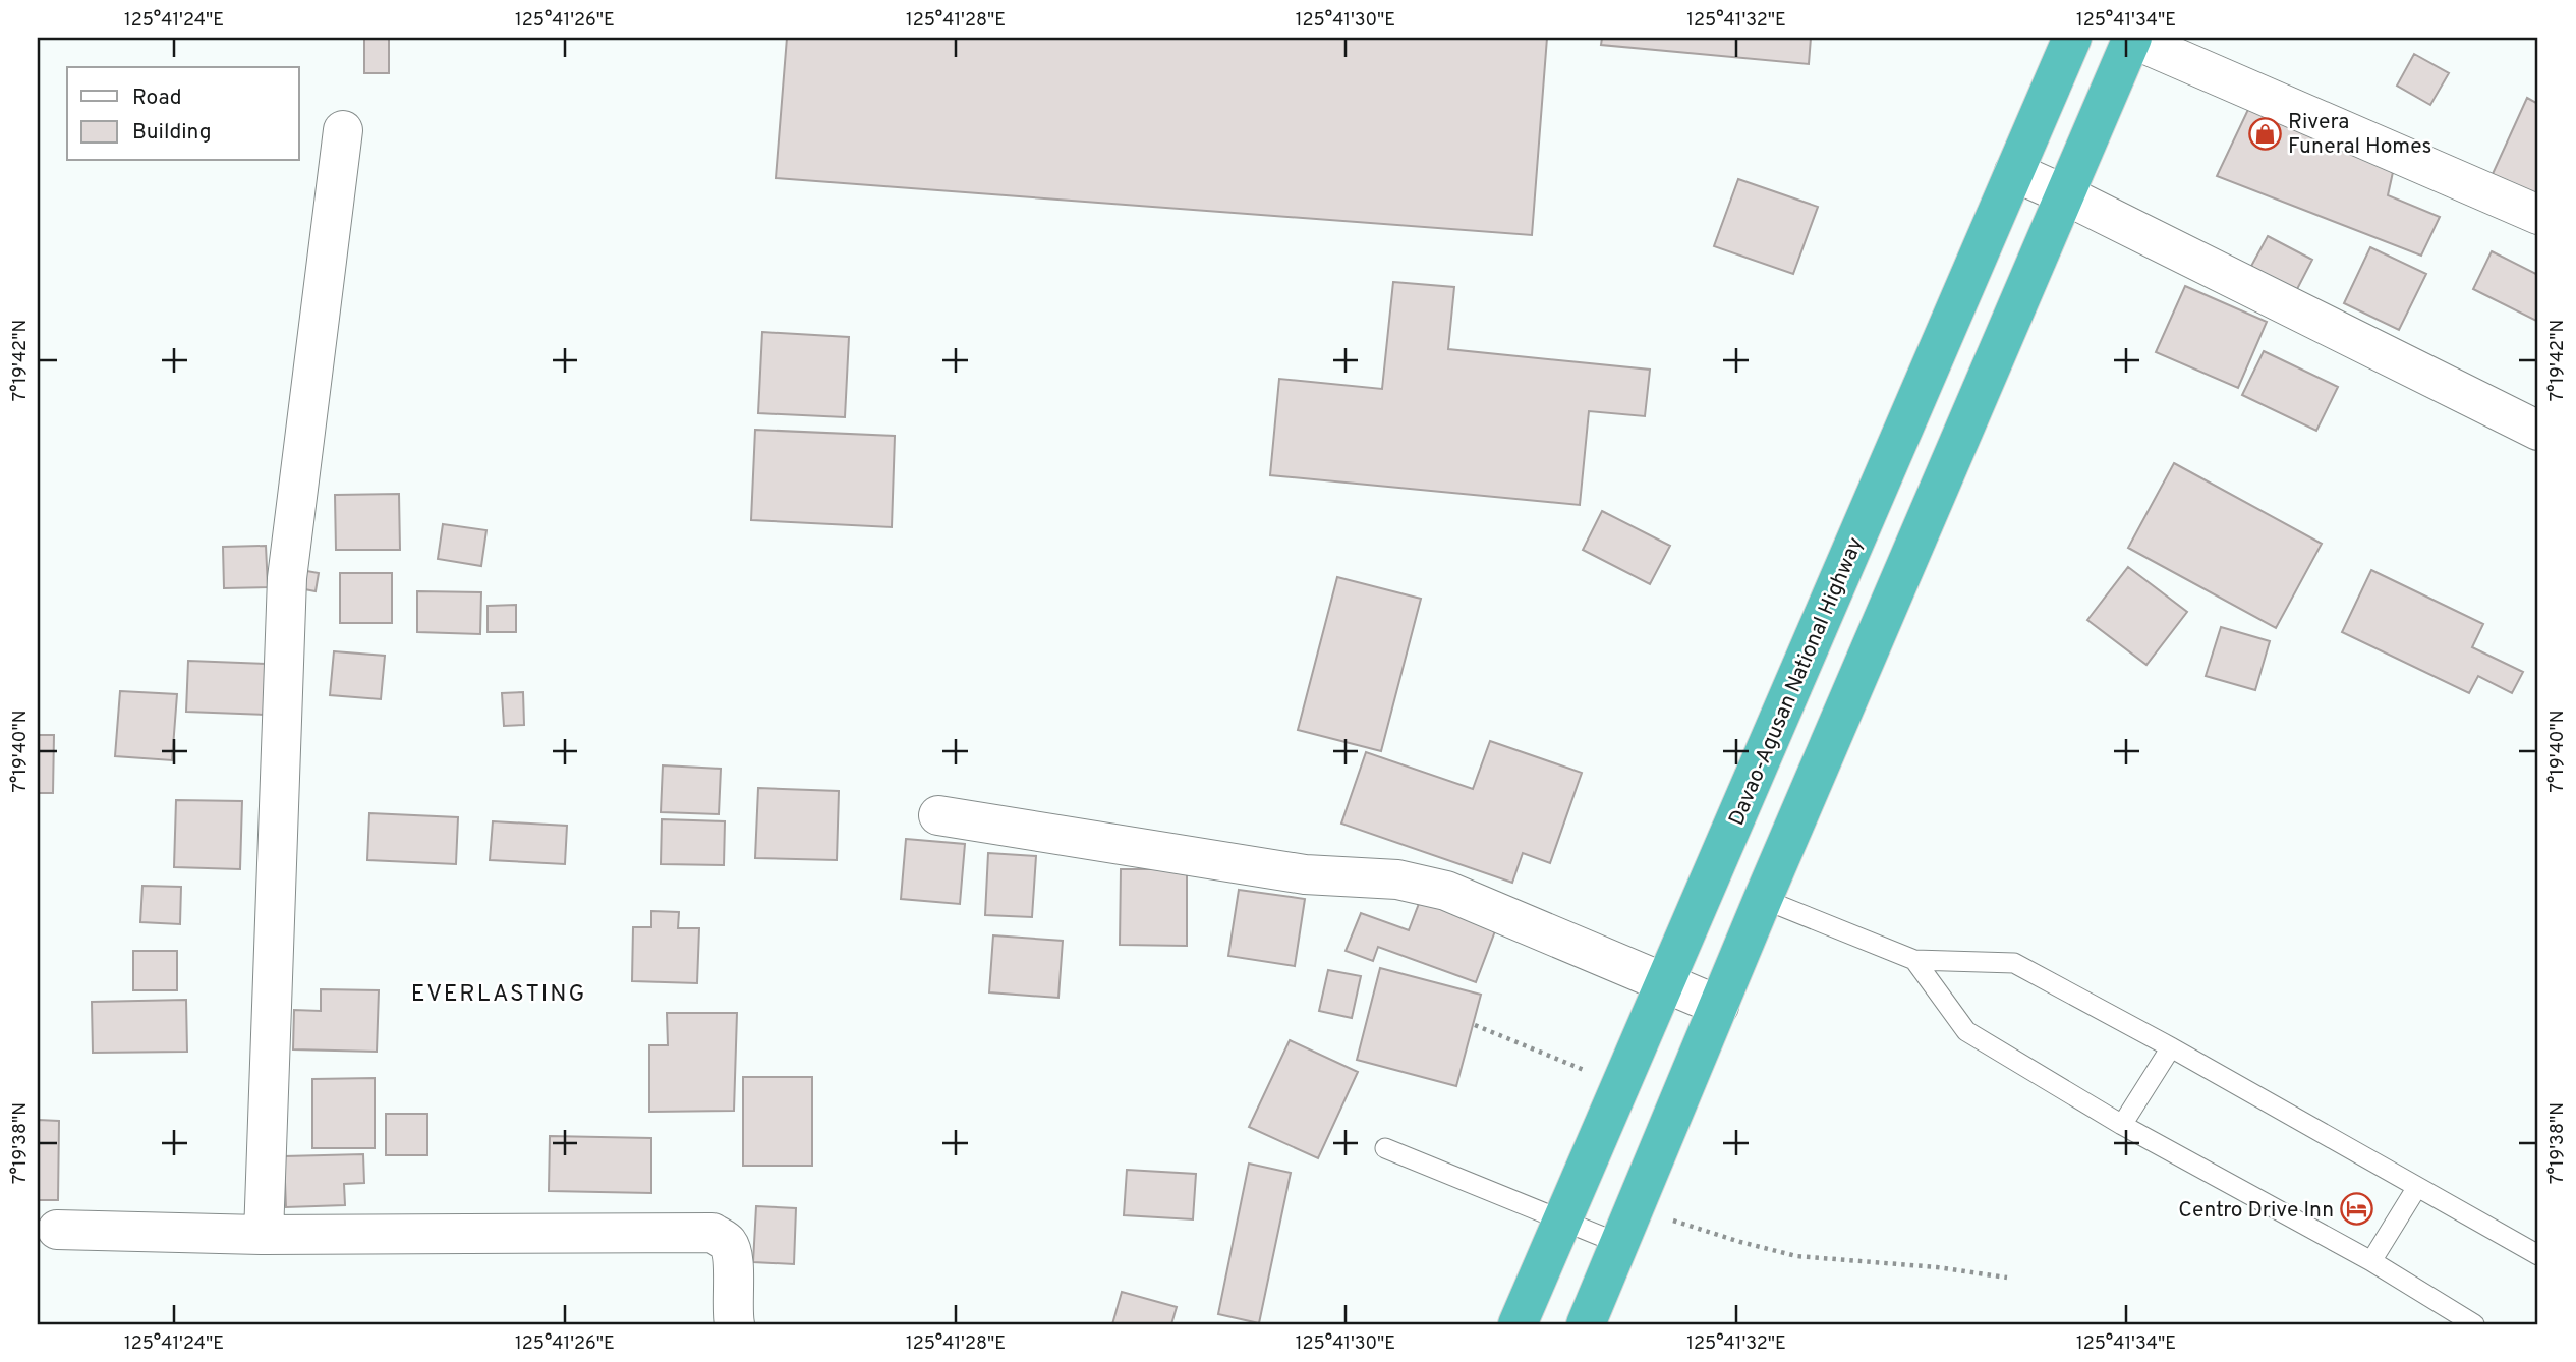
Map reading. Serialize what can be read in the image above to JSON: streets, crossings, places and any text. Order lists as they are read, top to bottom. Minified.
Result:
{"streets":{"highway":["Davao-Agusan National Highway"]},"districts":["EVERLASTING"],"places":{"shop":["Rivera Funeral Homes"],"hotel":["Centro Drive Inn"]},"legend":["Road","Building"],"coordinates":["125°41'24\"E","125°41'26\"E","125°41'28\"E","125°41'30\"E","125°41'32\"E","125°41'34\"E","7°19'42\"N","7°19'40\"N","7°19'38\"N"]}
